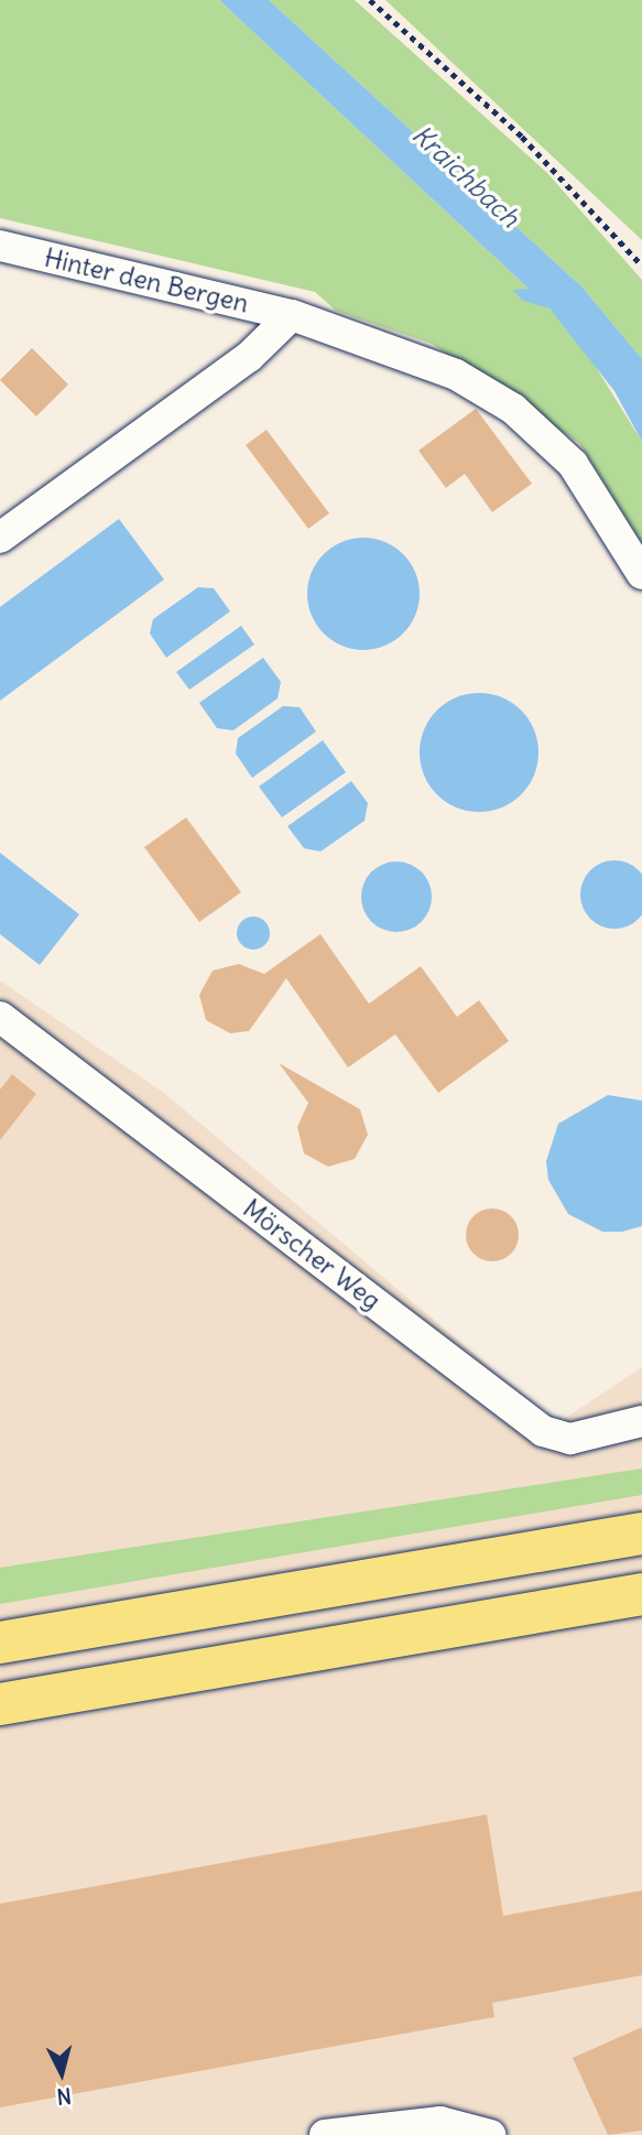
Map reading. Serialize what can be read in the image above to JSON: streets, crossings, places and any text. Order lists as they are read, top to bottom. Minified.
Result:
{"streets":{"street":["Hinter den Bergen","Mörscher Weg"]},"water":["Kraichbach"],"north":"bottom"}
